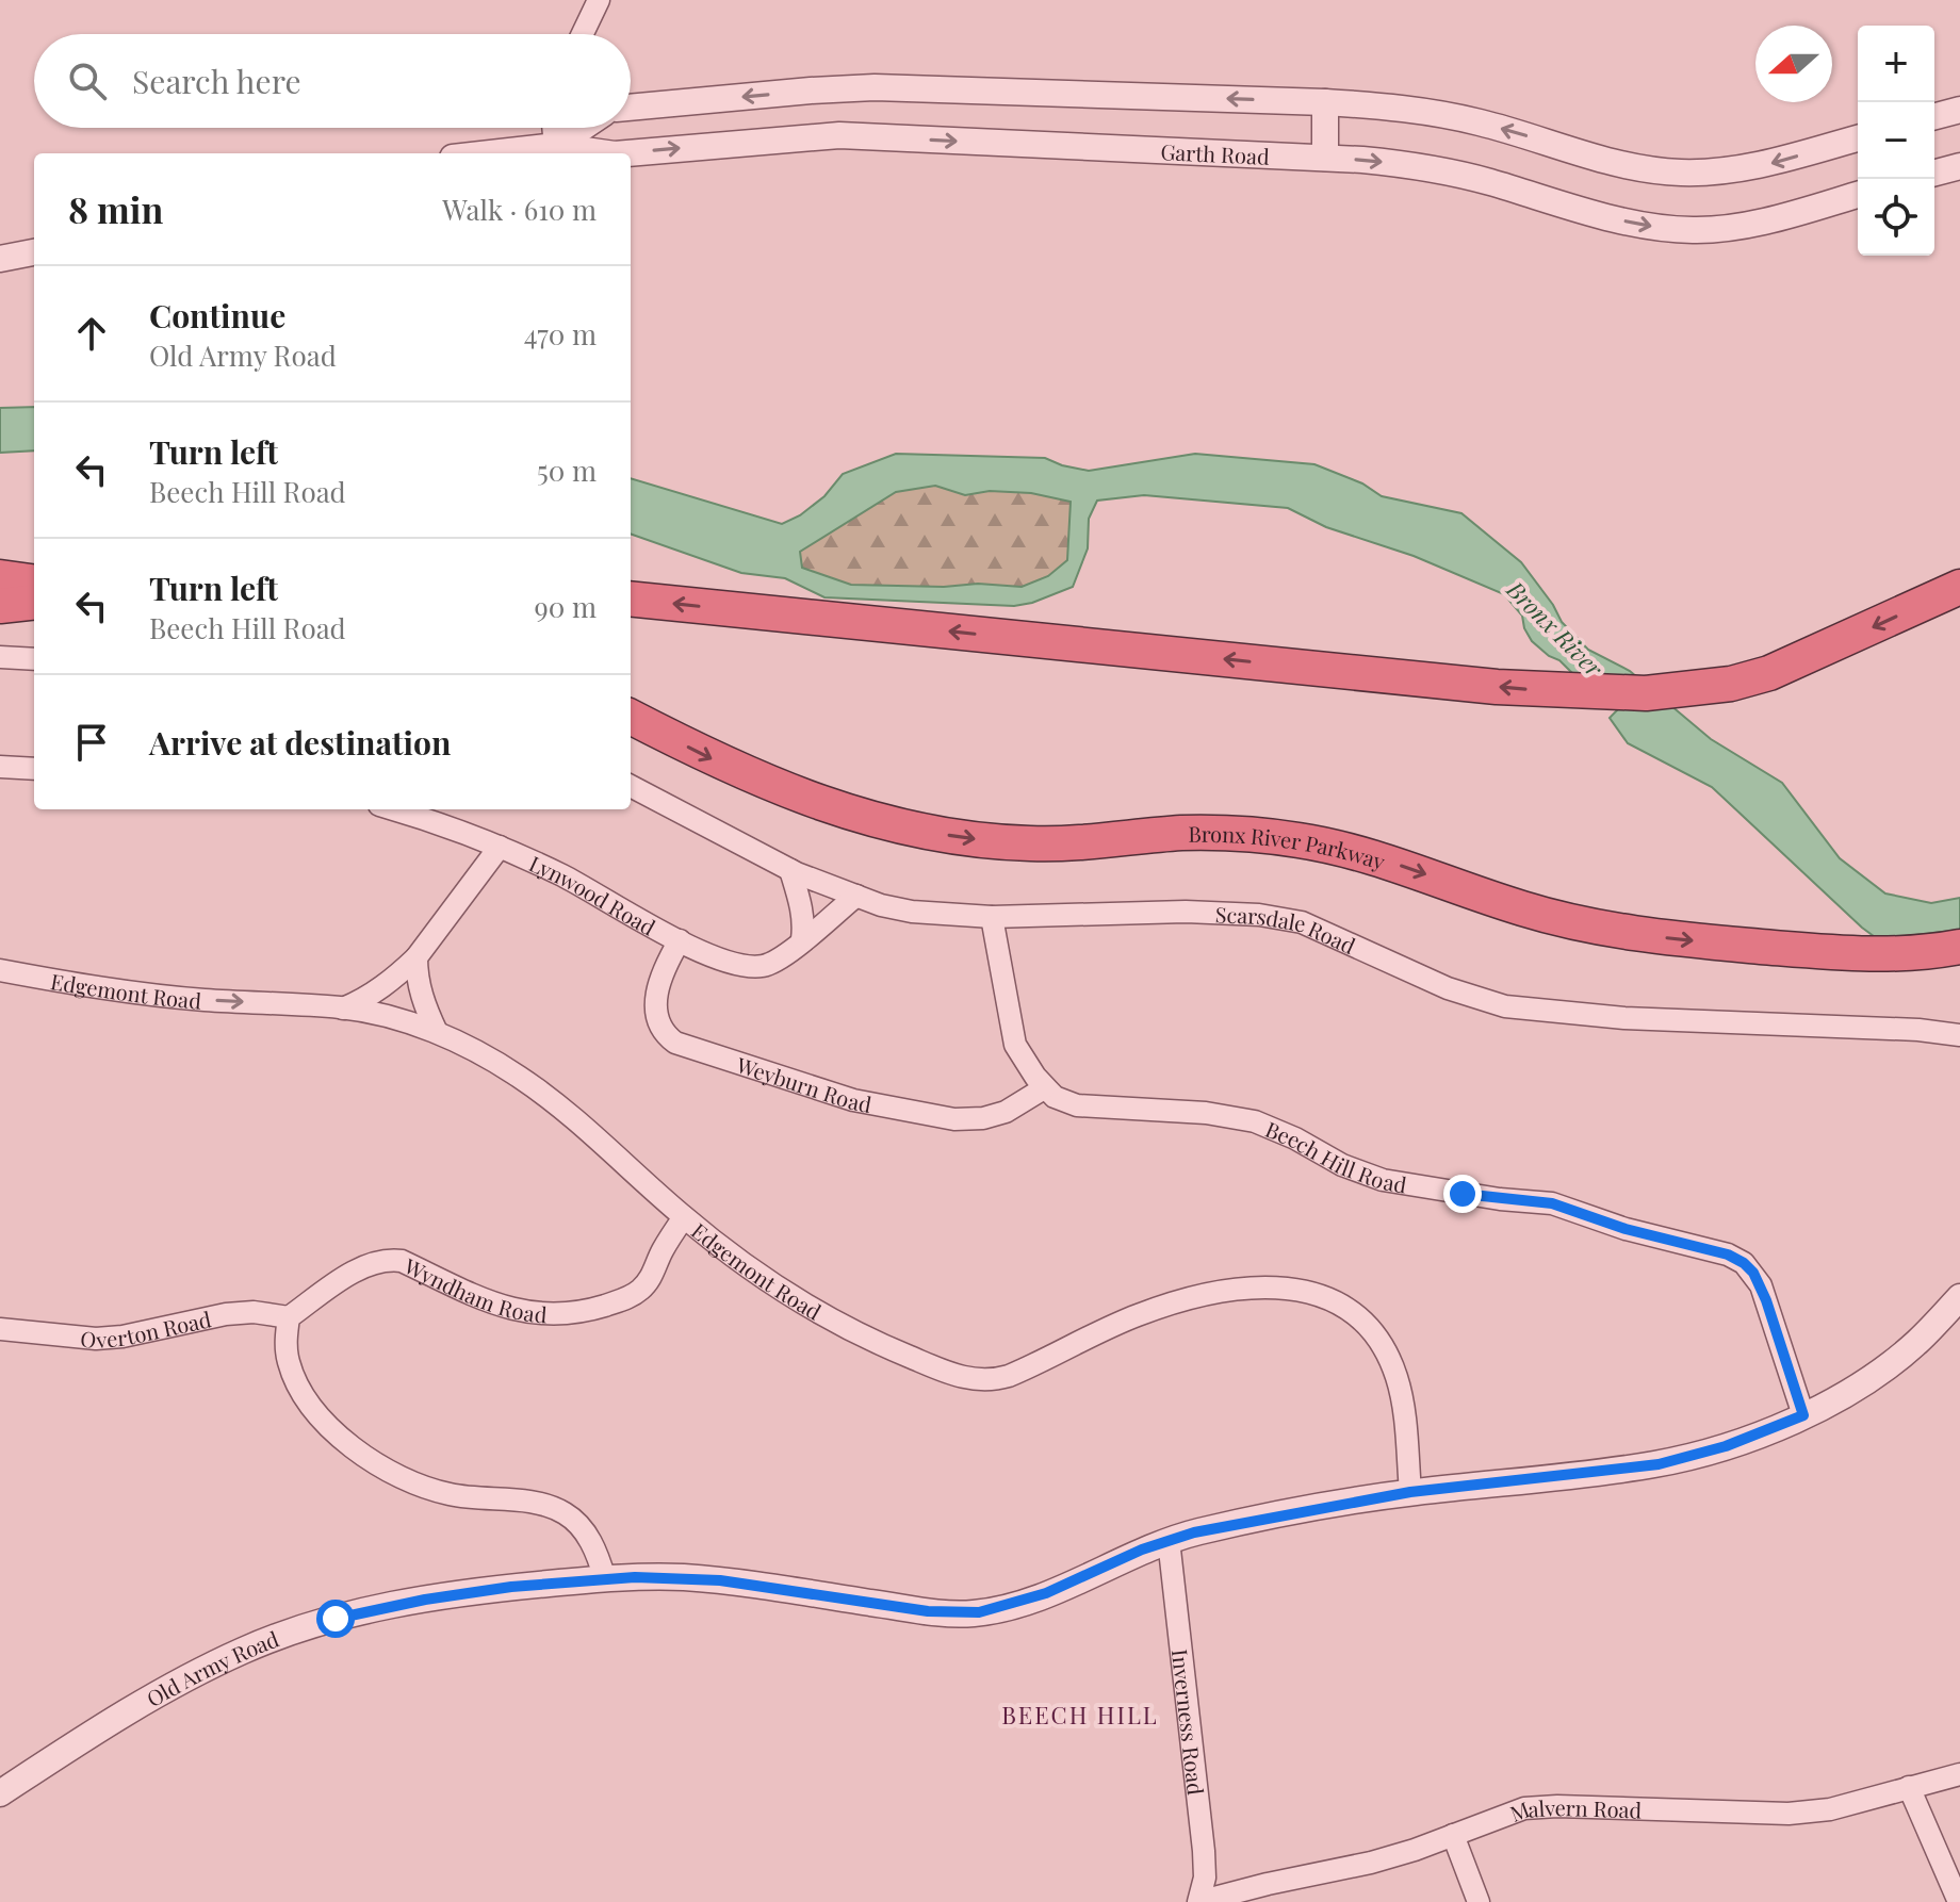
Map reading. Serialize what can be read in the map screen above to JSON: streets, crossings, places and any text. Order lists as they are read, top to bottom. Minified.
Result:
{"streets":{"highway":["Bronx River Parkway"],"street":["Garth Road","Lynwood Road","Scarsdale Road","Edgemont Road","Weyburn Road","Beech Hill Road","Wyndham Road","Overton Road","Old Army Road","Inverness Road","Malvern Road"]},"crossings":[["Lynwood Road","Scarsdale Road"],["Lynwood Road","Weyburn Road"],["Edgemont Road","Wyndham Road"],["Edgemont Road","Old Army Road"],["Weyburn Road","Beech Hill Road"],["Beech Hill Road","Old Army Road"],["Wyndham Road","Overton Road"],["Old Army Road","Inverness Road"],["Inverness Road","Malvern Road"]],"districts":["BEECH HILL"],"water":["Bronx River"],"north":"left","page":{"map_buttons":["+","−"],"search":"Search here","heading":["8 min","Walk · 610 m"],"list":[["Continue","Old Army Road","470 m"],["Turn left","Beech Hill Road","50 m"],["Turn left","Beech Hill Road","90 m"],"Arrive at destination"]}}
